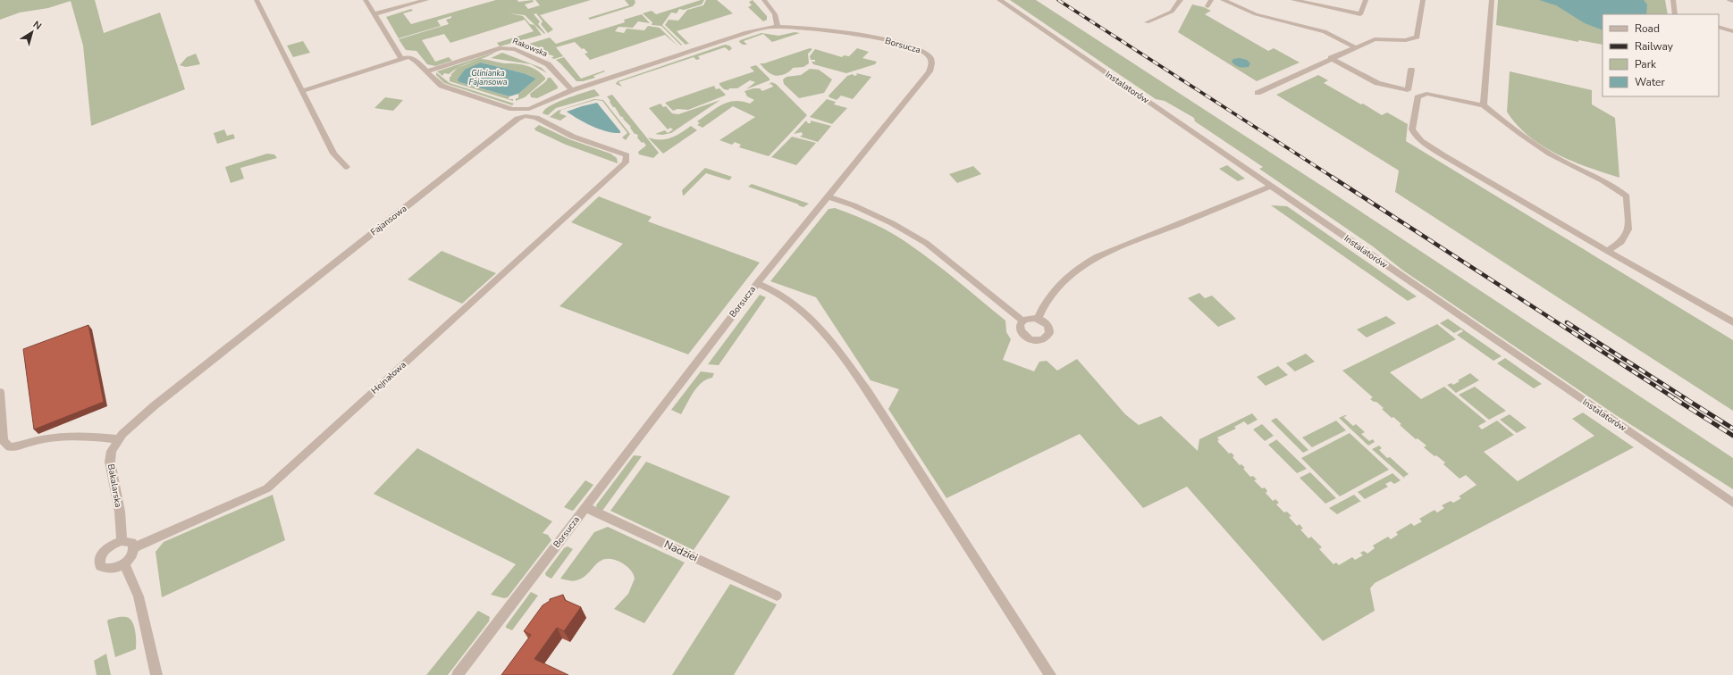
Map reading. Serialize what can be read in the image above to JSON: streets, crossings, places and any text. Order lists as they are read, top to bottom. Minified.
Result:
{"streets":{"street":["Borsucza","Rakowska","Instalatorów","Fajansowa","Hejnałowa","Bakalarska","Nadziei"]},"crossings":[["Borsucza","Nadziei"],["Fajansowa","Hejnałowa"],["Fajansowa","Bakalarska"]],"water":["Glinianka Fajansowa"],"legend":["Road","Railway","Park","Water"],"north":"top right"}
